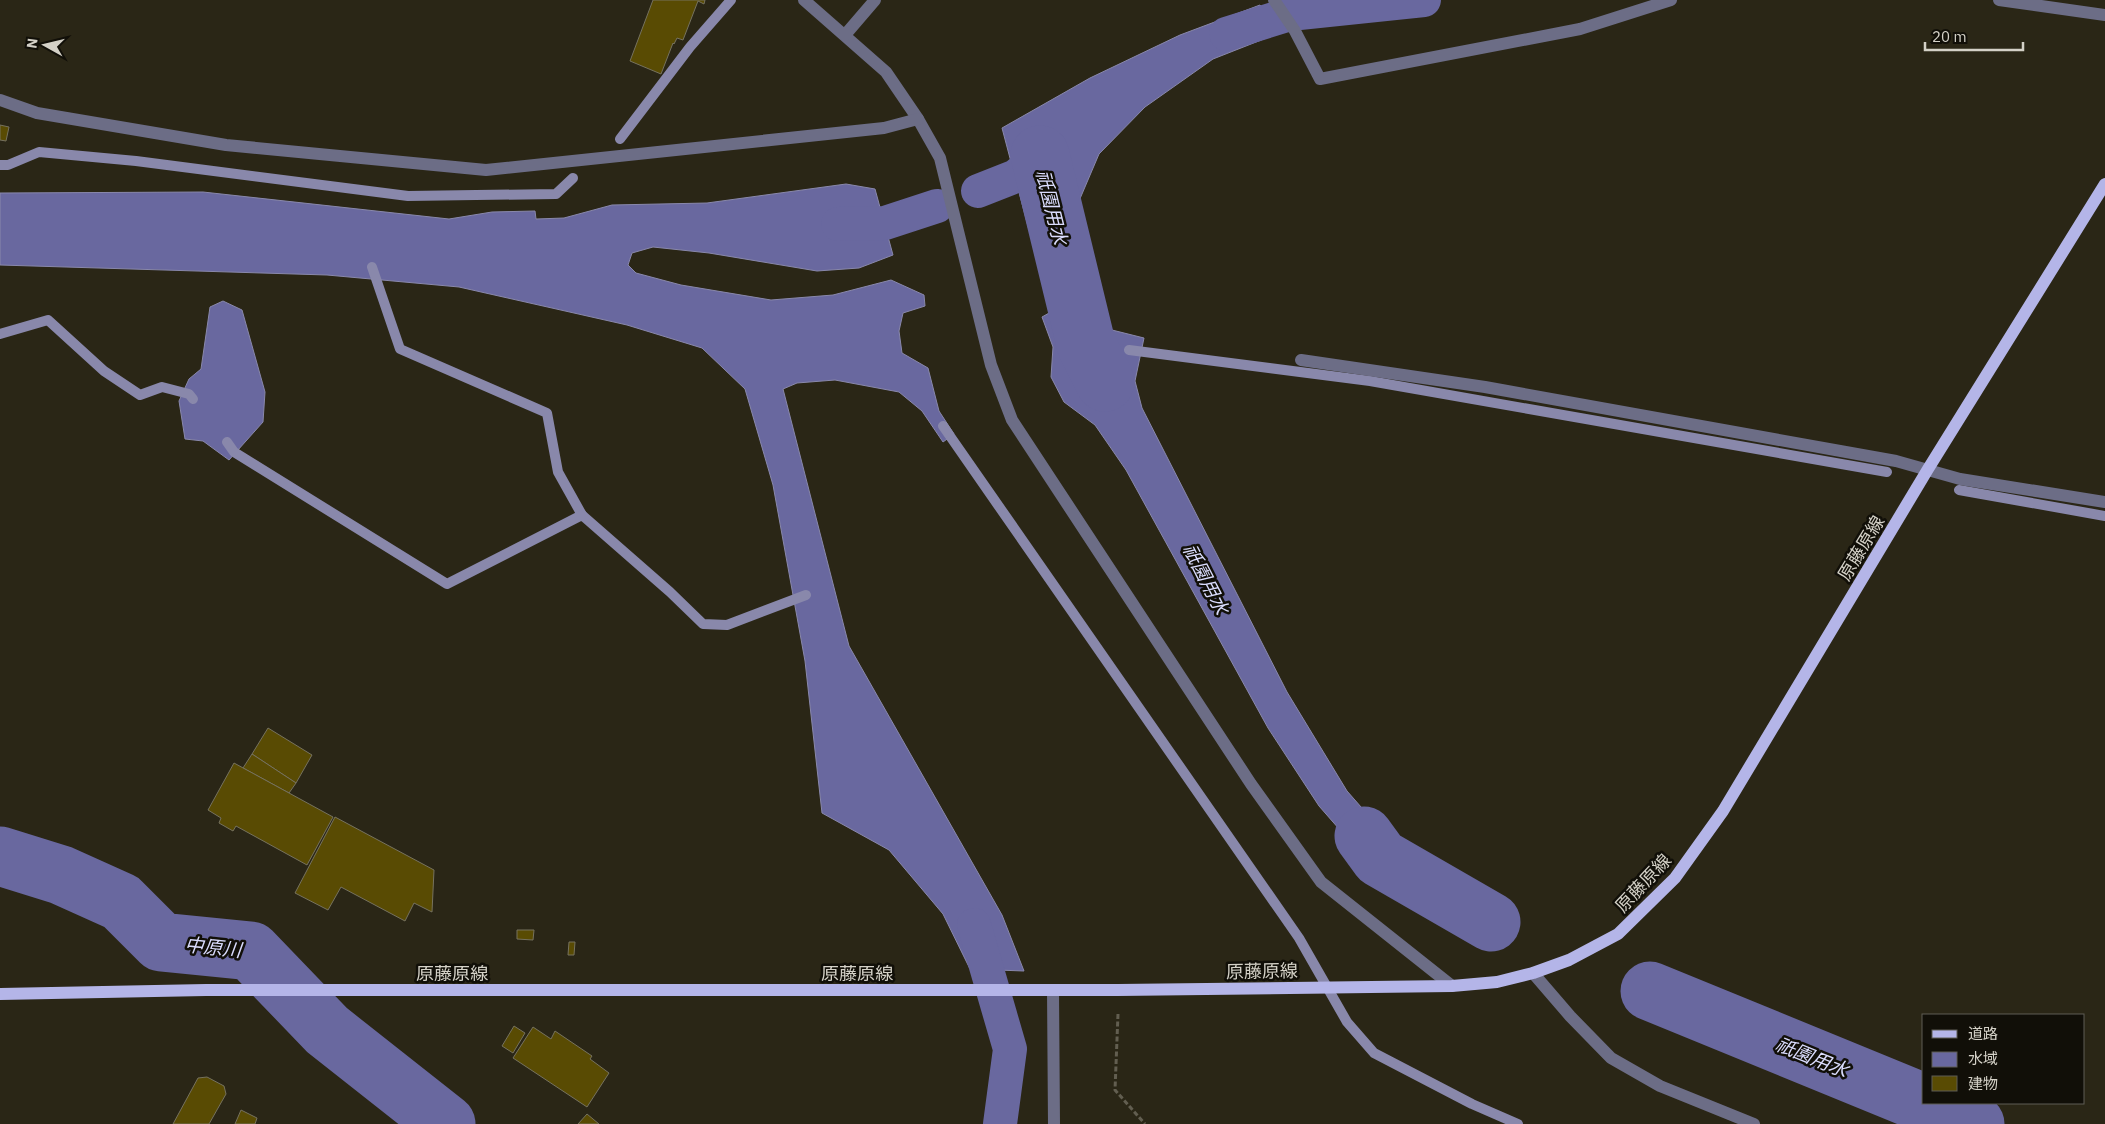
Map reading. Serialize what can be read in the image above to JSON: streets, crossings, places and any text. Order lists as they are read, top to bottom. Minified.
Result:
{"streets":{"main road":["原藤原線"]},"water":["祇園用水","中原川"],"legend":["道路","水域","建物"],"scale_bar":"20 m","north":"left"}
